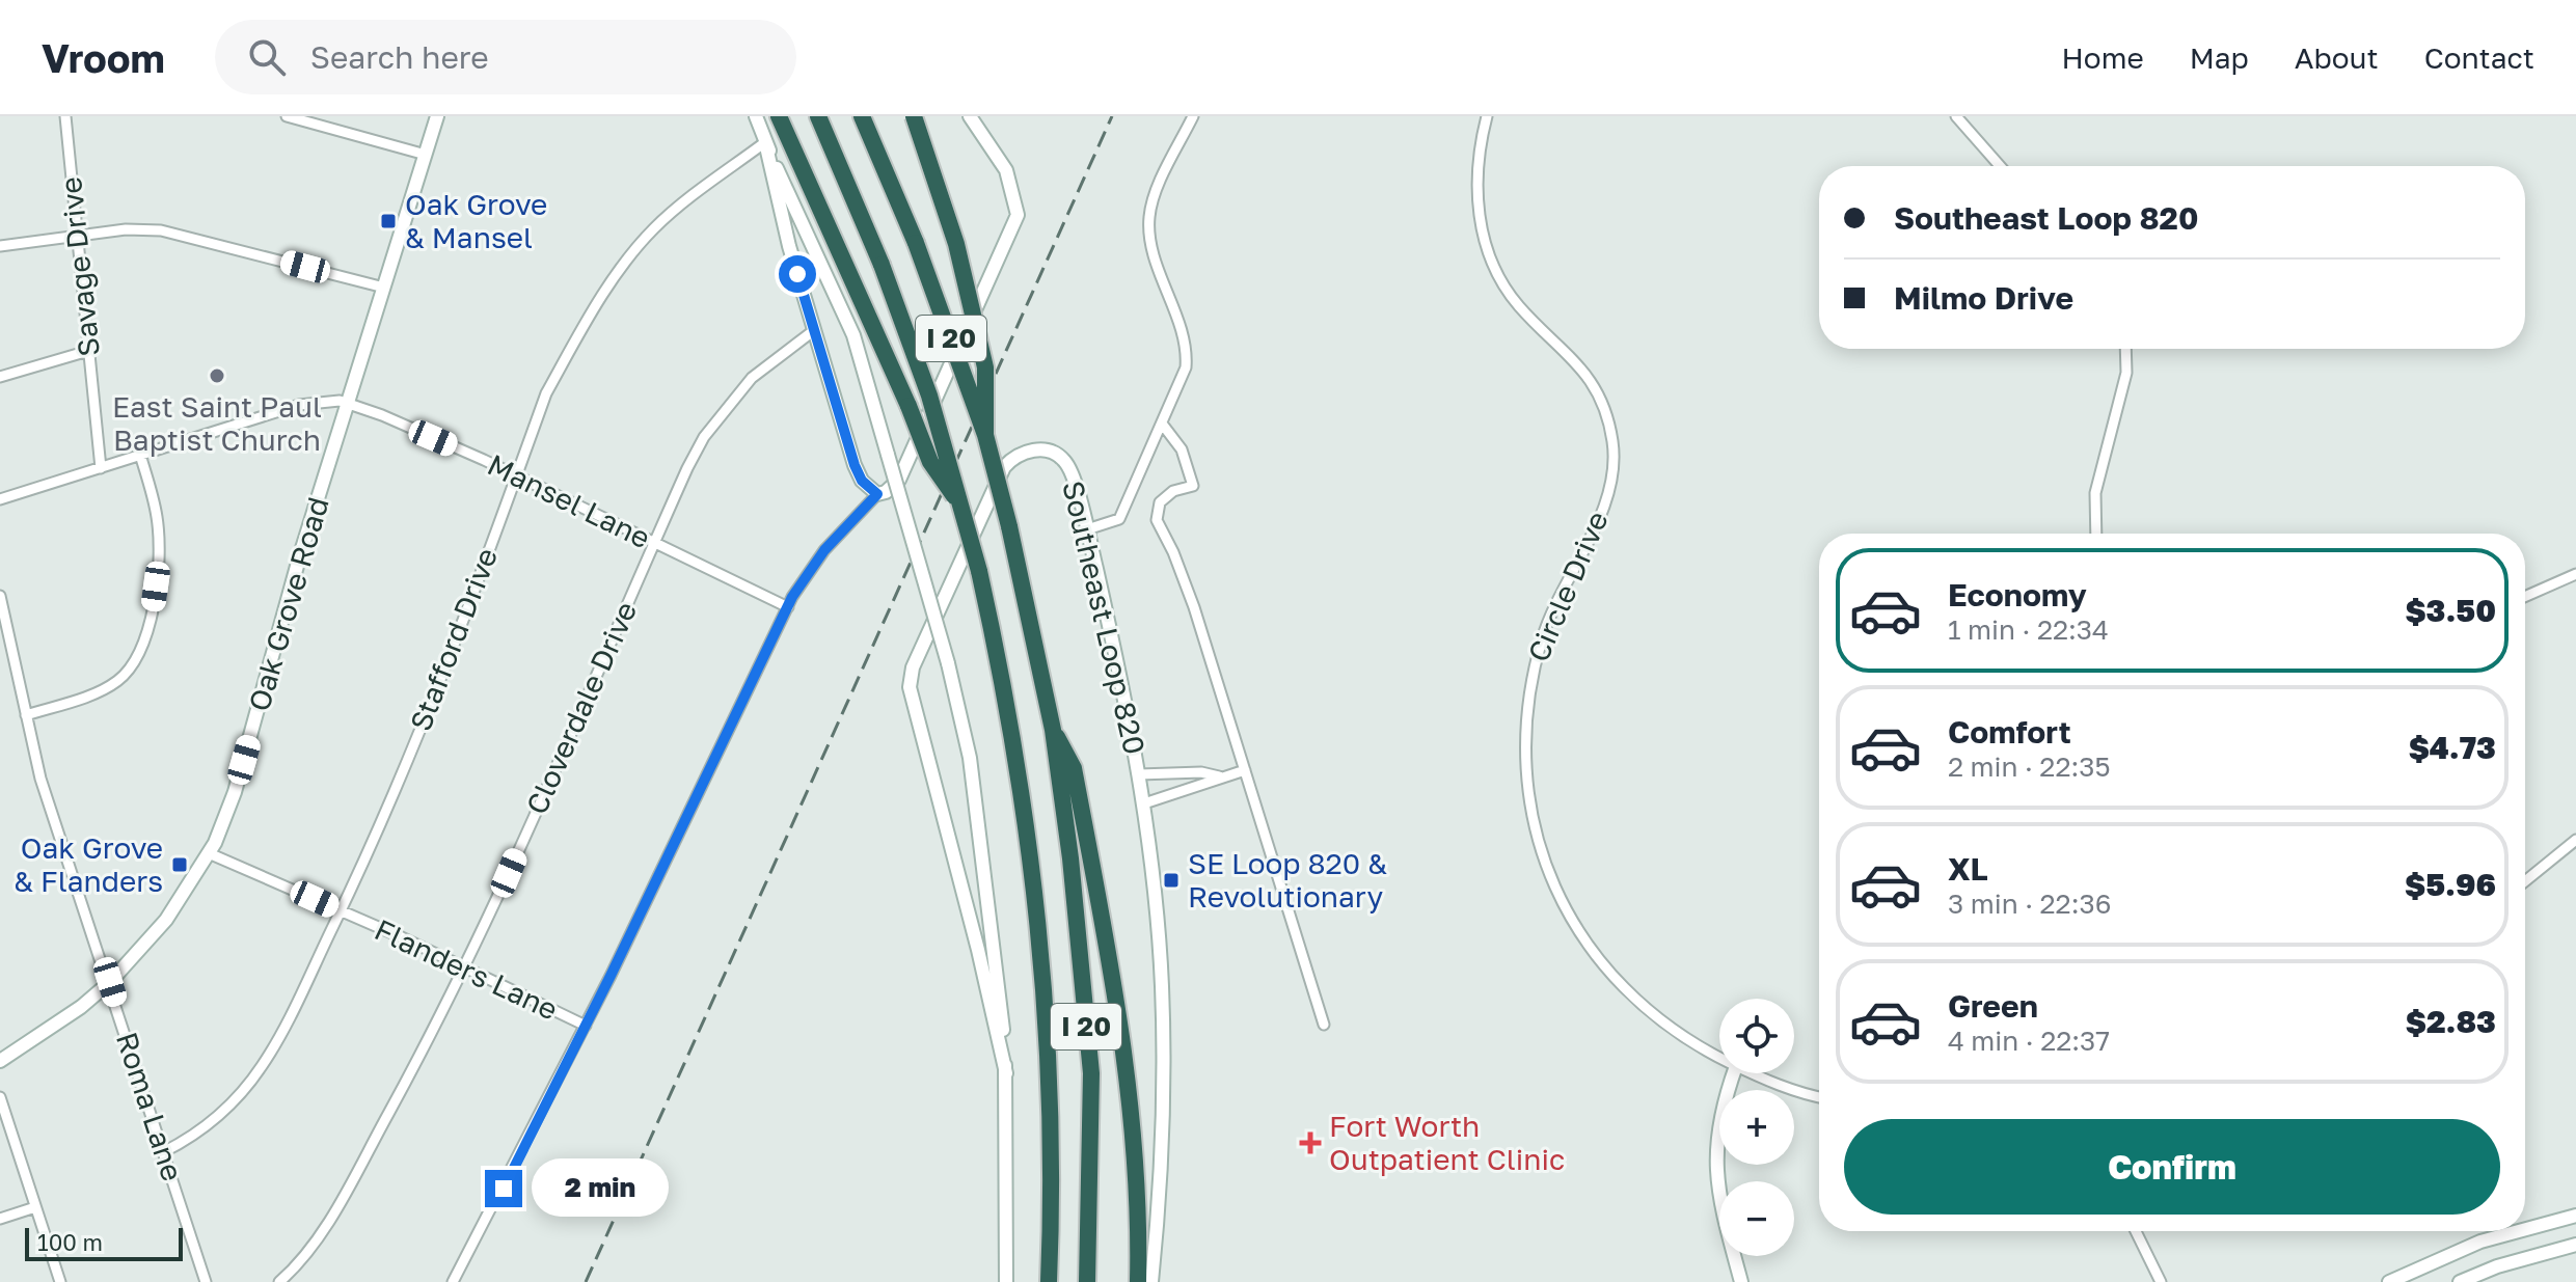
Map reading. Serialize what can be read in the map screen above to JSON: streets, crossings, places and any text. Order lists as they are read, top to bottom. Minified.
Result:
{"streets":{"highway":["I 20"],"main road":["Oak Grove Road","Southeast Loop 820"],"street":["Savage Drive","Mansel Lane","Circle Drive","Stafford Drive","Cloverdale Drive","Flanders Lane","Roma Lane"]},"crossings":[["Mansel Lane","Oak Grove Road"],["Mansel Lane","Stafford Drive"],["Mansel Lane","Cloverdale Drive"],["Oak Grove Road","Flanders Lane"],["Oak Grove Road","Roma Lane"],["Southeast Loop 820","Stafford Drive"],["Stafford Drive","Flanders Lane"],["Stafford Drive","Roma Lane"],["Cloverdale Drive","Flanders Lane"]],"places":{"transit":["Oak Grove & Mansel","Oak Grove & Flanders","SE Loop 820 & Revolutionary"],"other":["East Saint Paul Baptist Church"],"health":["Fort Worth Outpatient Clinic"]},"scale_bar":"100 m","page":{"header":"Vroom","search":"Search here","nav":["Home","Map","About","Contact"],"banner":["Southeast Loop 820","Milmo Drive"],"list":[{"name":"Economy","note":"1 min · 22:34","value":"$3.50"},{"name":"Comfort","note":"2 min · 22:35","value":"$4.73"},{"name":"XL","note":"3 min · 22:36","value":"$5.96"},{"name":"Green","note":"4 min · 22:37","value":"$2.83"}],"map_buttons":["+","−"],"buttons":"Confirm","bubble":"2 min","scale":"100 m"}}
